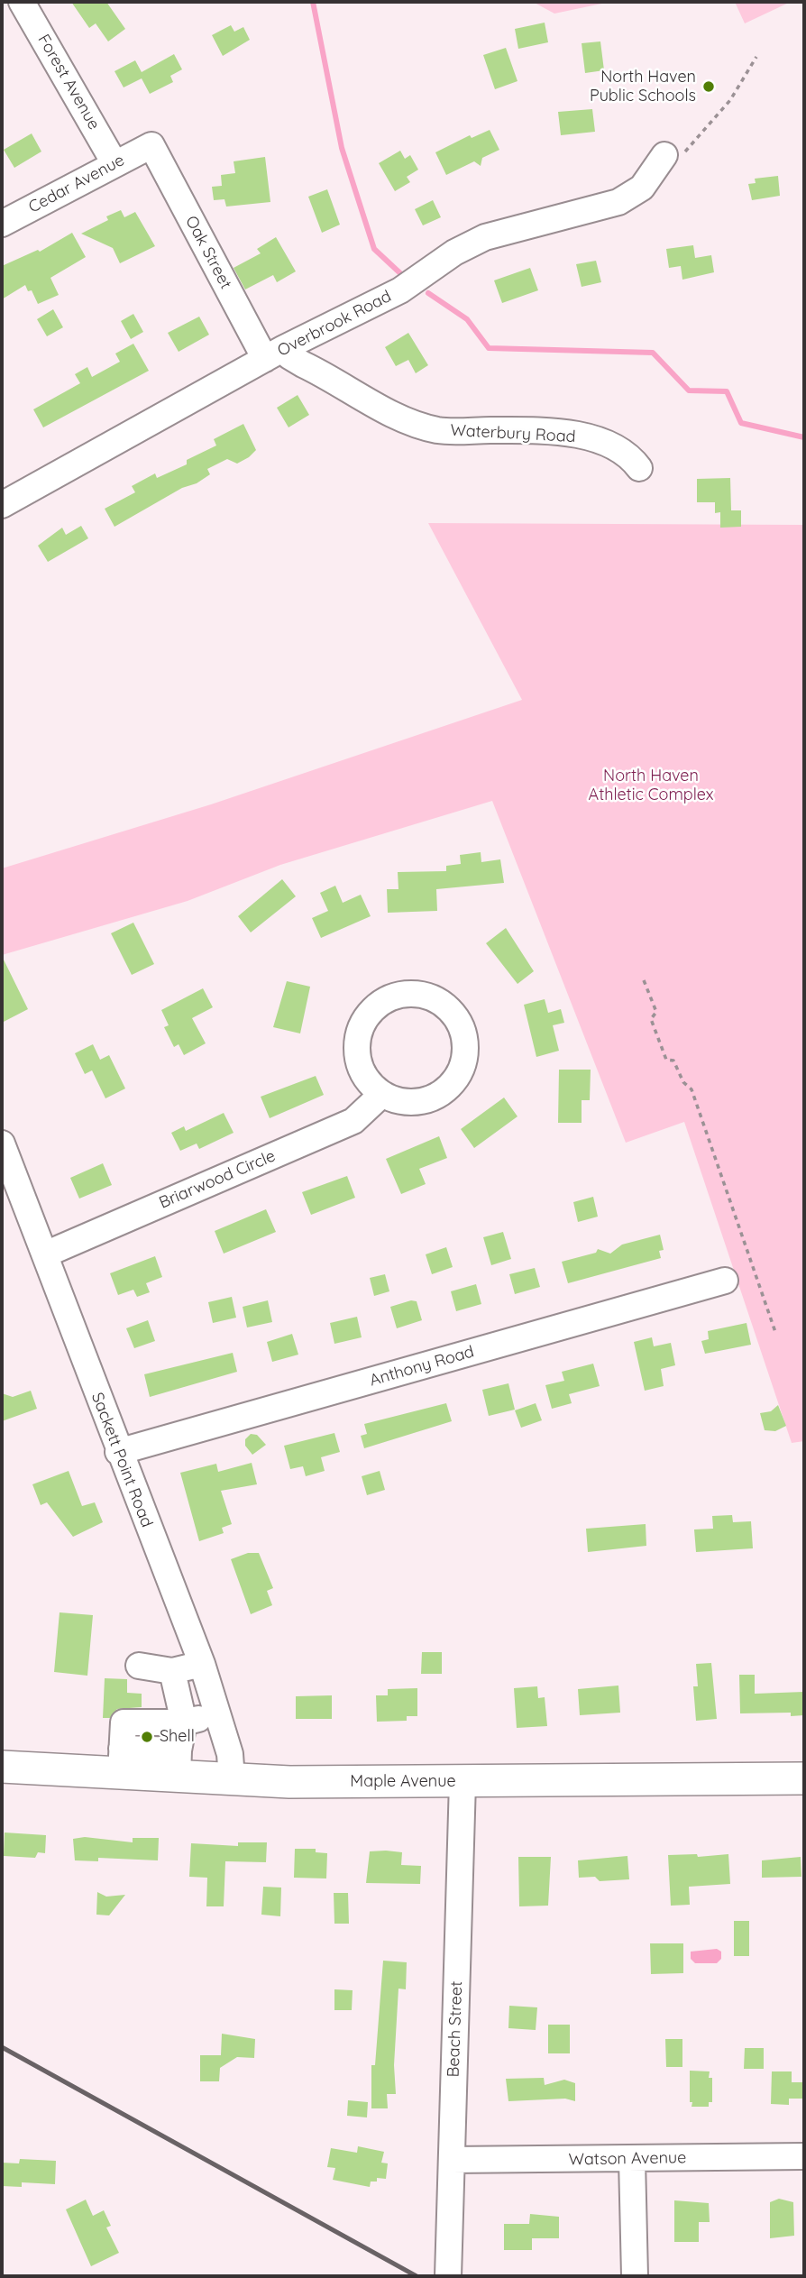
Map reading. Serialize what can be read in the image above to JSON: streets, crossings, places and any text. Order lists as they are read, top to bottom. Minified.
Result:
{"streets":{"main road":["Maple Avenue"],"street":["Forest Avenue","Cedar Avenue","Oak Street","Overbrook Road","Waterbury Road","Briarwood Circle","Anthony Road","Sackett Point Road","Beach Street","Watson Avenue"]},"crossings":[["Forest Avenue","Cedar Avenue"],["Cedar Avenue","Oak Street"],["Oak Street","Overbrook Road"],["Oak Street","Waterbury Road"],["Overbrook Road","Waterbury Road"],["Briarwood Circle","Sackett Point Road"],["Anthony Road","Sackett Point Road"],["Sackett Point Road","Maple Avenue"],["Maple Avenue","Beach Street"],["Beach Street","Watson Avenue"]],"parks":["North Haven Athletic Complex"],"places":["North Haven Public Schools","Shell"]}
